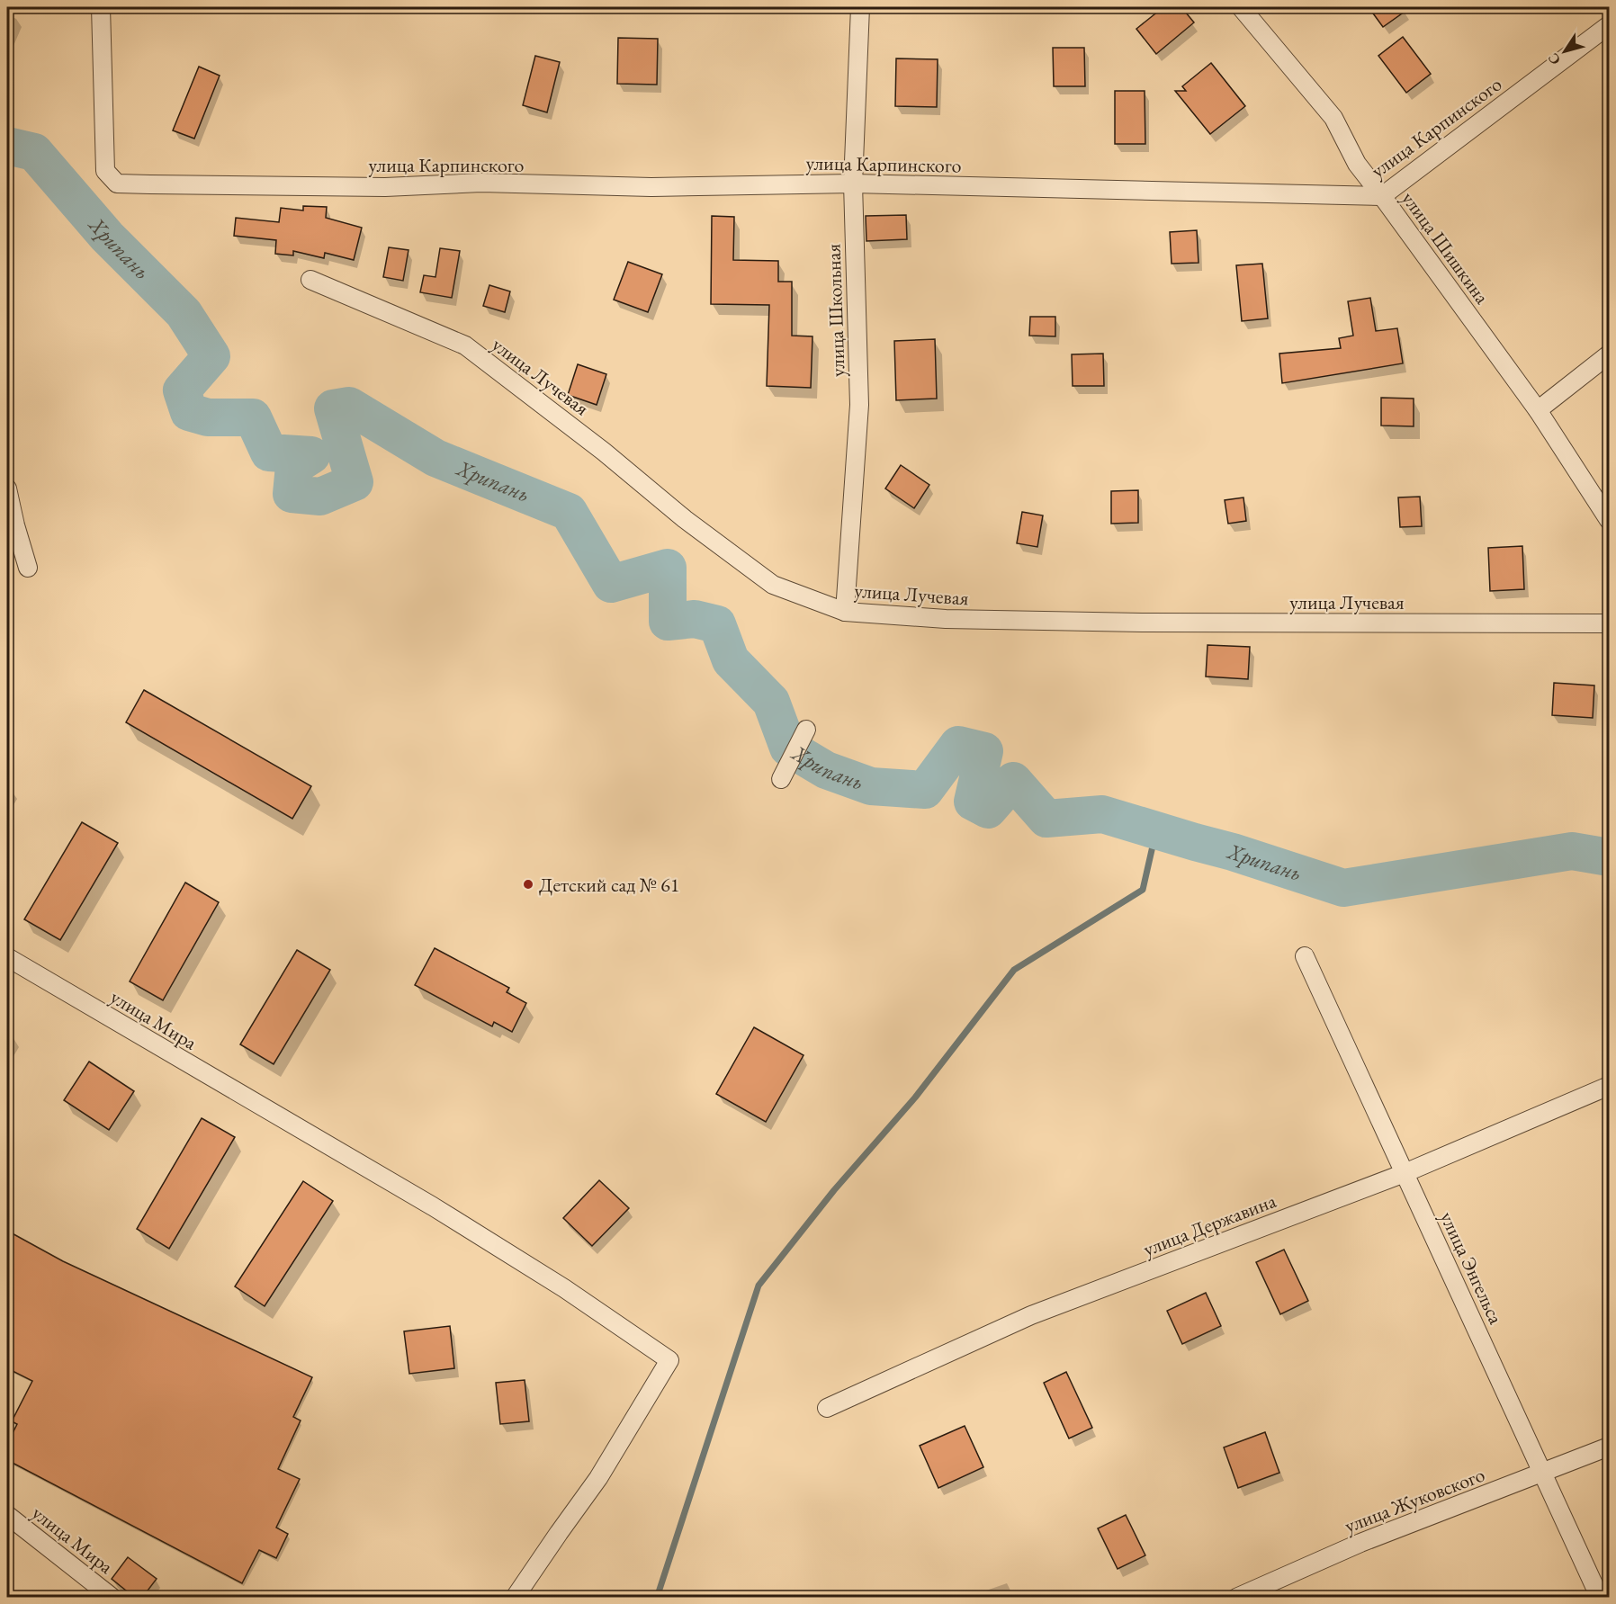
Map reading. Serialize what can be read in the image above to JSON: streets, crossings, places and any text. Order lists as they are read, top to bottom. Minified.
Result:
{"streets":{"street":["улица Карпинского","улица Шишкина","улица Школьная","улица Лучевая","улица Мира","улица Державина","улица Энгельса","улица Жуковского"]},"crossings":[["улица Карпинского","улица Шишкина"],["улица Карпинского","улица Школьная"],["улица Школьная","улица Лучевая"],["улица Державина","улица Энгельса"],["улица Энгельса","улица Жуковского"]],"water":["Хрипань"],"places":["Детский сад № 61"],"north":"bottom left"}
